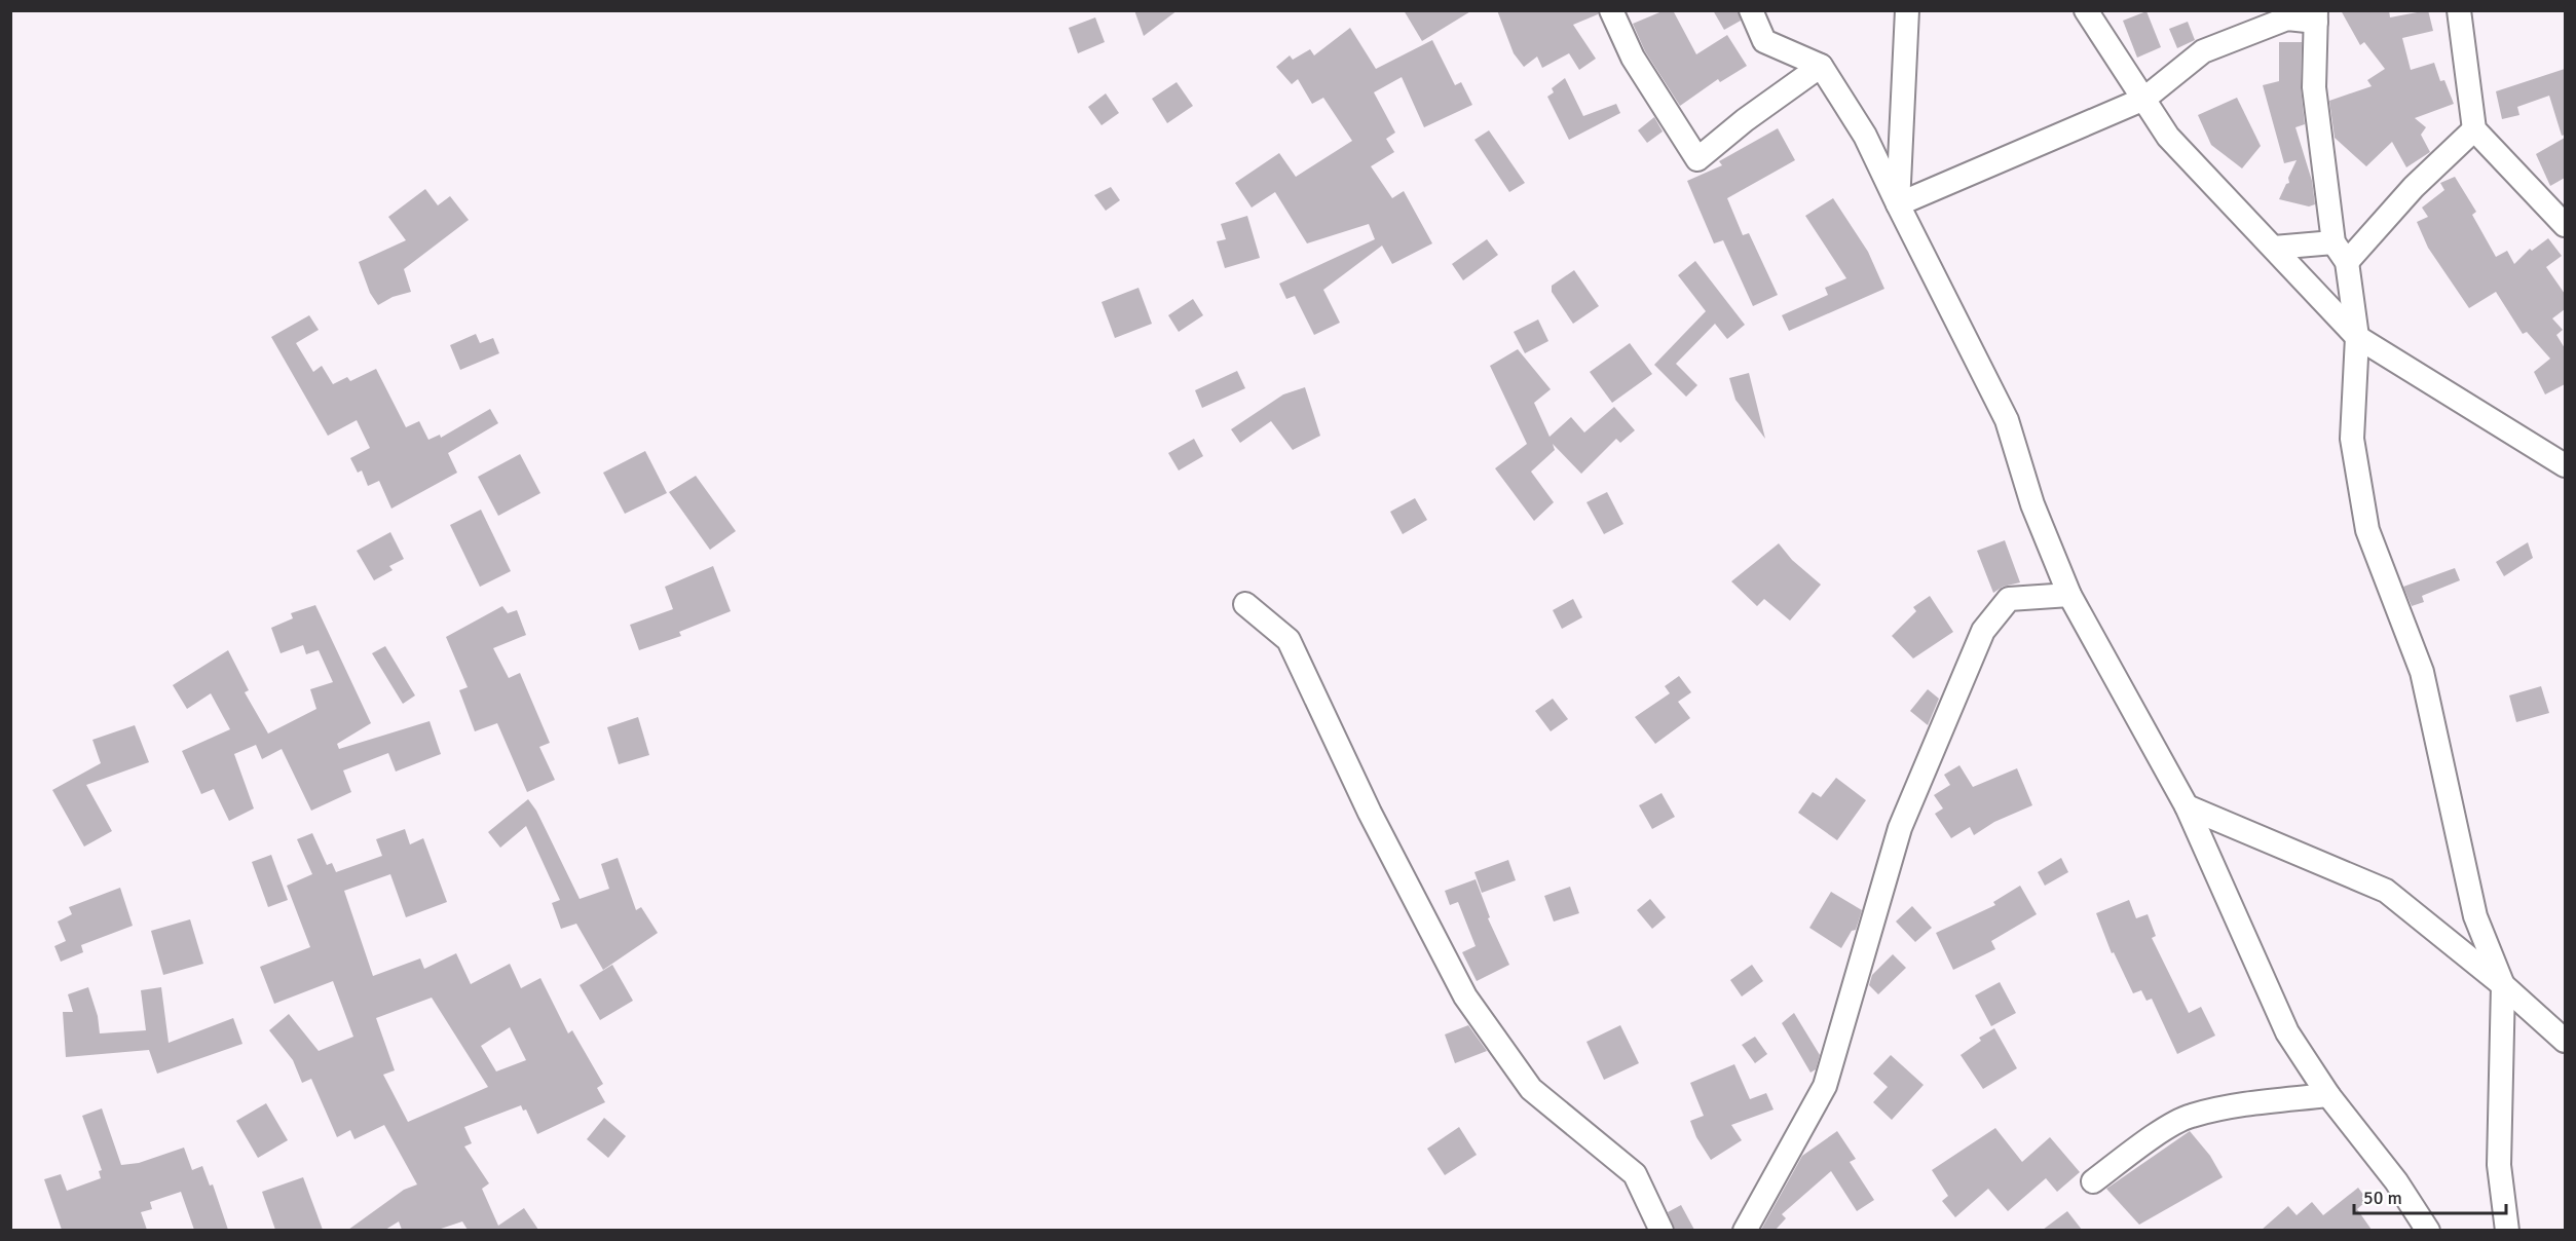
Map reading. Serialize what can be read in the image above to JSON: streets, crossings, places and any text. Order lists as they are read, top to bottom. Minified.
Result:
{"scale_bar":"50 m"}
